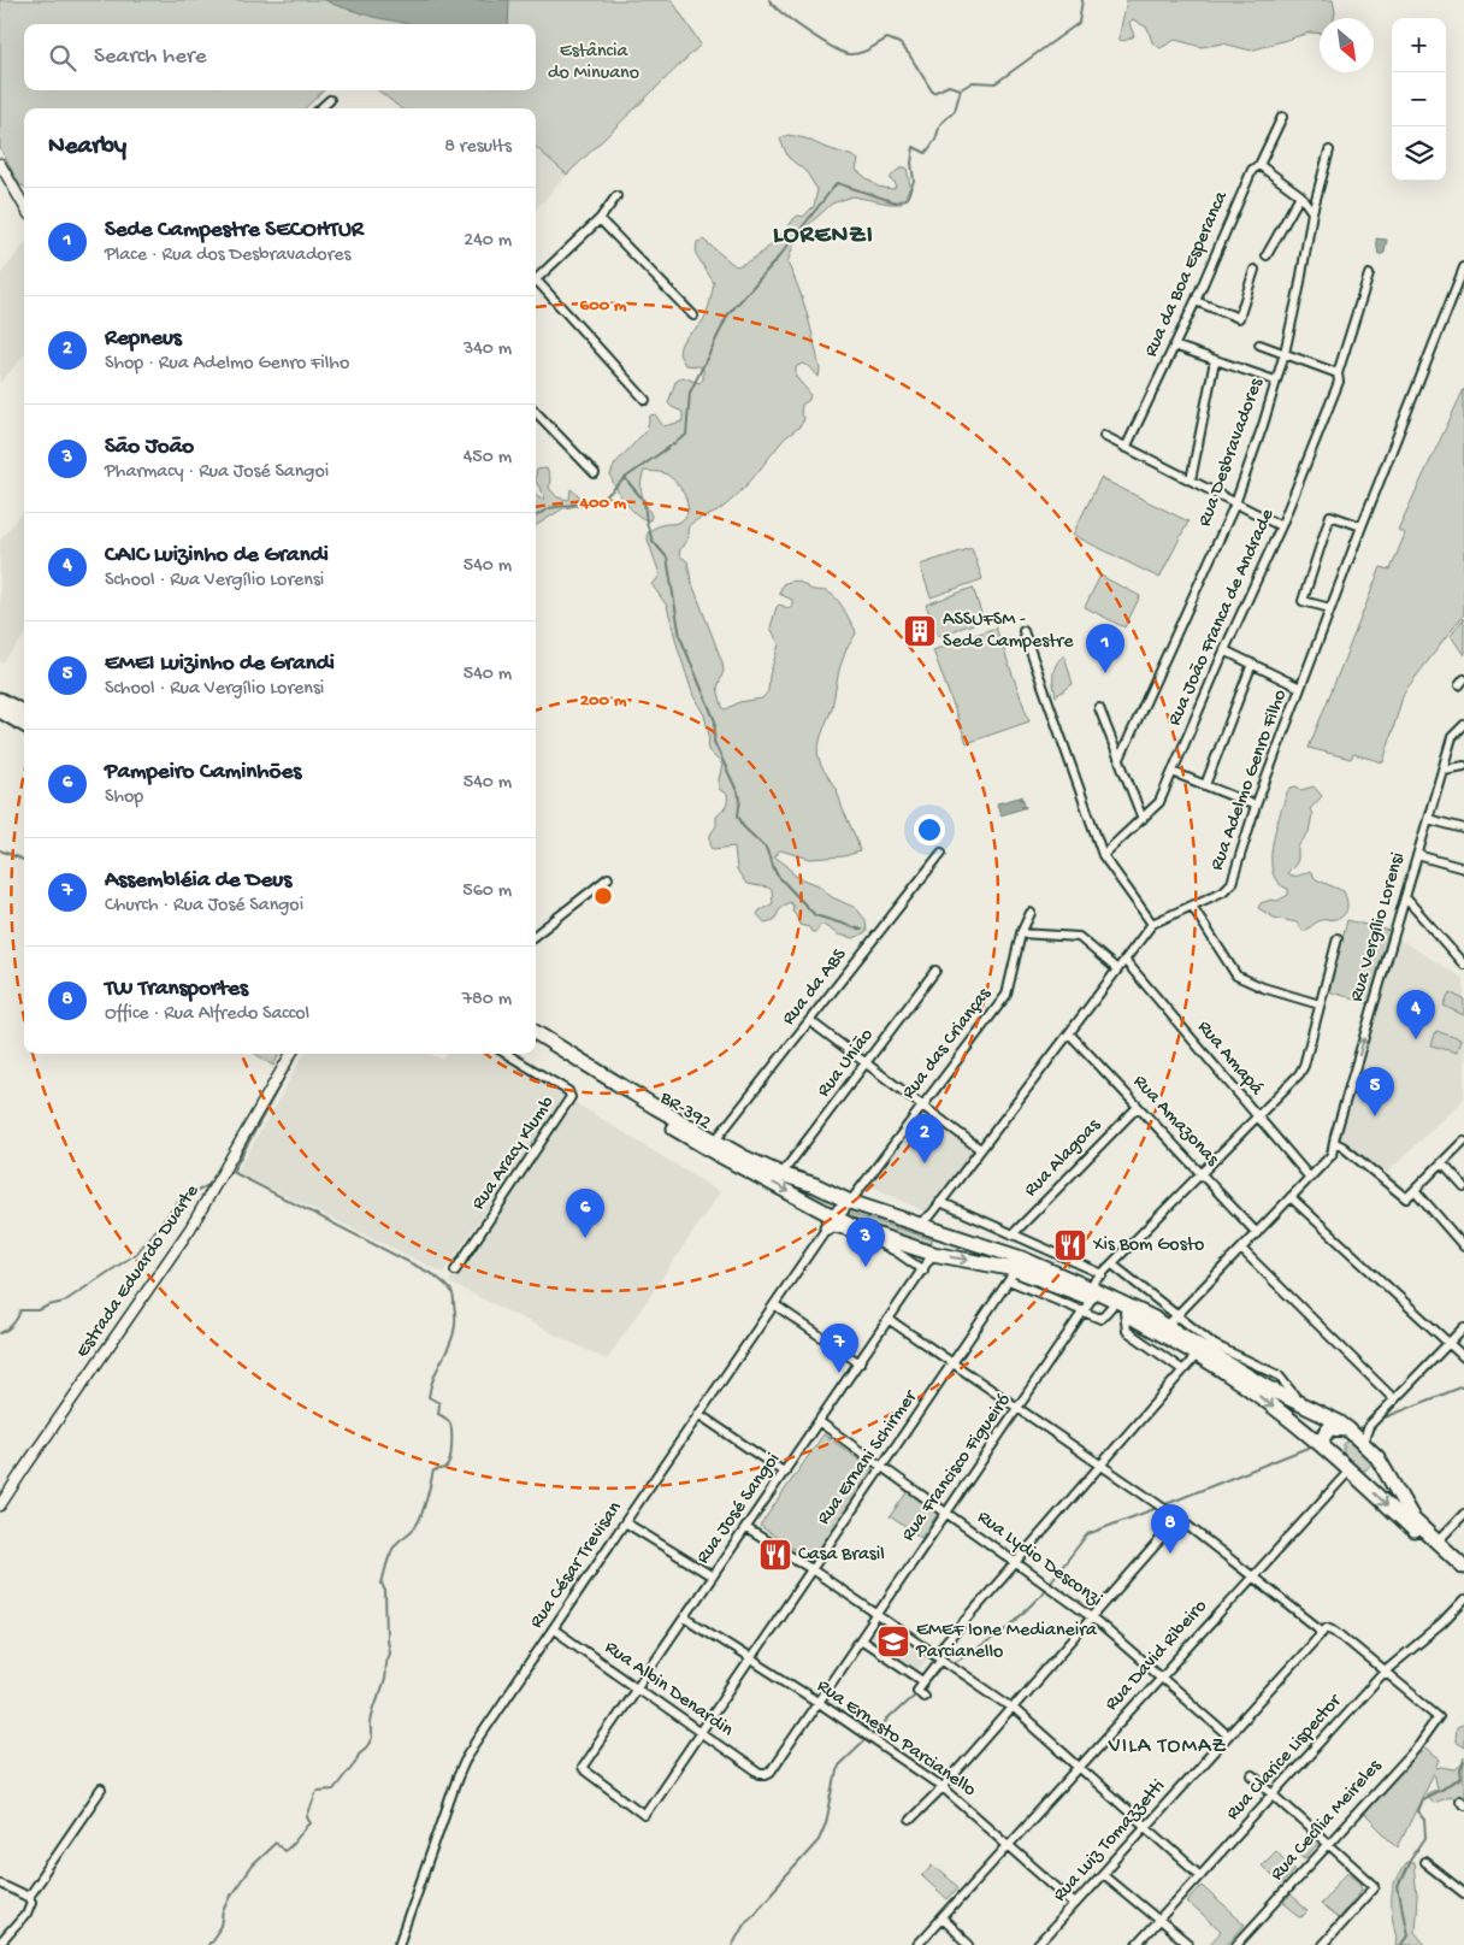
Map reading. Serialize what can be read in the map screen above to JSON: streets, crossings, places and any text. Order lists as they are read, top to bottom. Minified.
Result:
{"streets":{"highway":["BR-392"],"street":["Rua da Boa Esperanca","Rua Desbravadores","Rua João Franca de Andrade","Rua Adelmo Genro Filho","Rua Vergílio Lorensi","Rua da ABS","Rua das Crianças","Rua Amapá","Rua União","Rua Amazonas","Rua Aracy Klumb","Rua Alagoas","Estrada Eduardo Duarte","Rua Ernani Schirmer","Rua Francisco Figueiró","Rua José Sangoi","Rua Lydio Desconzi","Rua César Trevisan","Rua David Ribeiro","Rua Albin Denardin","Rua Ernesto Parcianello","Rua Clarice Lispector","Rua Cecília Meireles","Rua Luiz Tomazzetti"]},"crossings":[["Rua Adelmo Genro Filho","Rua Amapá"],["Rua Adelmo Genro Filho","BR-392"],["Rua Adelmo Genro Filho","Rua Amazonas"],["Rua da ABS","BR-392"],["Rua das Crianças","BR-392"],["Rua das Crianças","Rua César Trevisan"],["Rua Amapá","Rua Francisco Figueiró"],["Rua União","BR-392"],["BR-392","Rua Ernani Schirmer"],["BR-392","Rua Francisco Figueiró"],["BR-392","Rua José Sangoi"],["BR-392","Rua César Trevisan"],["BR-392","Rua David Ribeiro"],["Rua Amazonas","Rua Alagoas"],["Rua Amazonas","Rua Francisco Figueiró"],["Rua Ernani Schirmer","Rua José Sangoi"],["Rua Ernani Schirmer","Rua Lydio Desconzi"],["Rua Ernani Schirmer","Rua Albin Denardin"],["Rua Ernani Schirmer","Rua Ernesto Parcianello"],["Rua Francisco Figueiró","Rua Lydio Desconzi"],["Rua Francisco Figueiró","Rua Albin Denardin"],["Rua Francisco Figueiró","Rua Ernesto Parcianello"],["Rua José Sangoi","Rua Lydio Desconzi"],["Rua José Sangoi","Rua Albin Denardin"],["Rua José Sangoi","Rua Ernesto Parcianello"],["Rua Lydio Desconzi","Rua David Ribeiro"],["Rua Lydio Desconzi","Rua Luiz Tomazzetti"],["Rua César Trevisan","Rua Albin Denardin"],["Rua David Ribeiro","Rua Ernesto Parcianello"],["Rua Ernesto Parcianello","Rua Luiz Tomazzetti"],["Rua Clarice Lispector","Rua Cecília Meireles"]],"one_way":["Rua Vergílio Lorensi"],"districts":["LORENZI","VILA TOMAZ"],"parks":["Estância do Minuano"],"places":{"building":["ASSUFSM - Sede Campestre"],"restaurant":["Xis Bom Gosto","Casa Brasil"],"school or university":["EMEF Ione Medianeira Parcianello"]},"north":"bottom right","page":{"map_buttons":["+","−"],"search":"Search here","heading":["Nearby","8 results"],"list":[{"mark":"1","name":"Sede Campestre SECOHTUR","note":"Place · Rua dos Desbravadores","value":"240 m"},{"mark":"2","name":"Repneus","note":"Shop · Rua Adelmo Genro Filho","value":"340 m"},{"mark":"3","name":"São João","note":"Pharmacy · Rua José Sangoi","value":"450 m"},{"mark":"4","name":"CAIC Luizinho de Grandi","note":"School · Rua Vergílio Lorensi","value":"540 m"},{"mark":"5","name":"EMEI Luizinho de Grandi","note":"School · Rua Vergílio Lorensi","value":"540 m"},{"mark":"6","name":"Pampeiro Caminhões","note":"Shop","value":"540 m"},{"mark":"7","name":"Assembléia de Deus","note":"Church · Rua José Sangoi","value":"560 m"},{"mark":"8","name":"TW Transportes","note":"Office · Rua Alfredo Saccol","value":"780 m"}],"pins":["1","4","5","2","6","3","7","8"]},"rings":["600 m","400 m","200 m"]}
